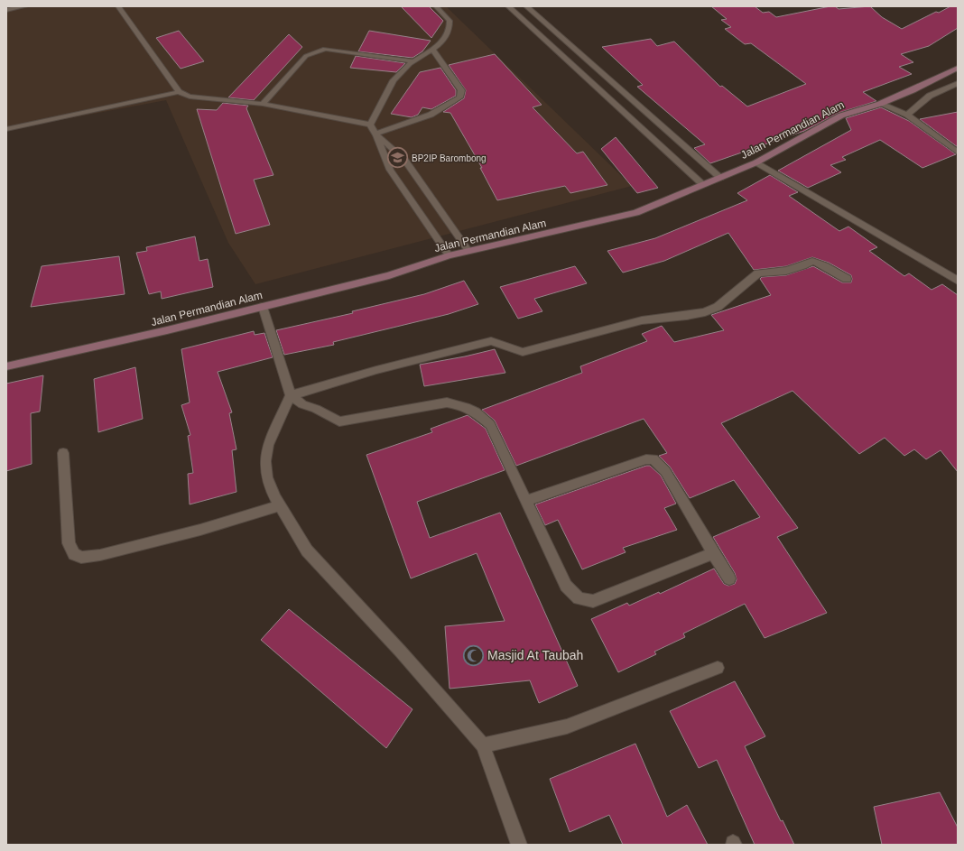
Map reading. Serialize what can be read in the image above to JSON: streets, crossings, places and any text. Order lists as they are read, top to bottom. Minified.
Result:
{"streets":{"main road":["Jalan Permandian Alam"]},"places":{"school or university":["BP2IP Barombong"],"mosque":["Masjid At Taubah"]}}
